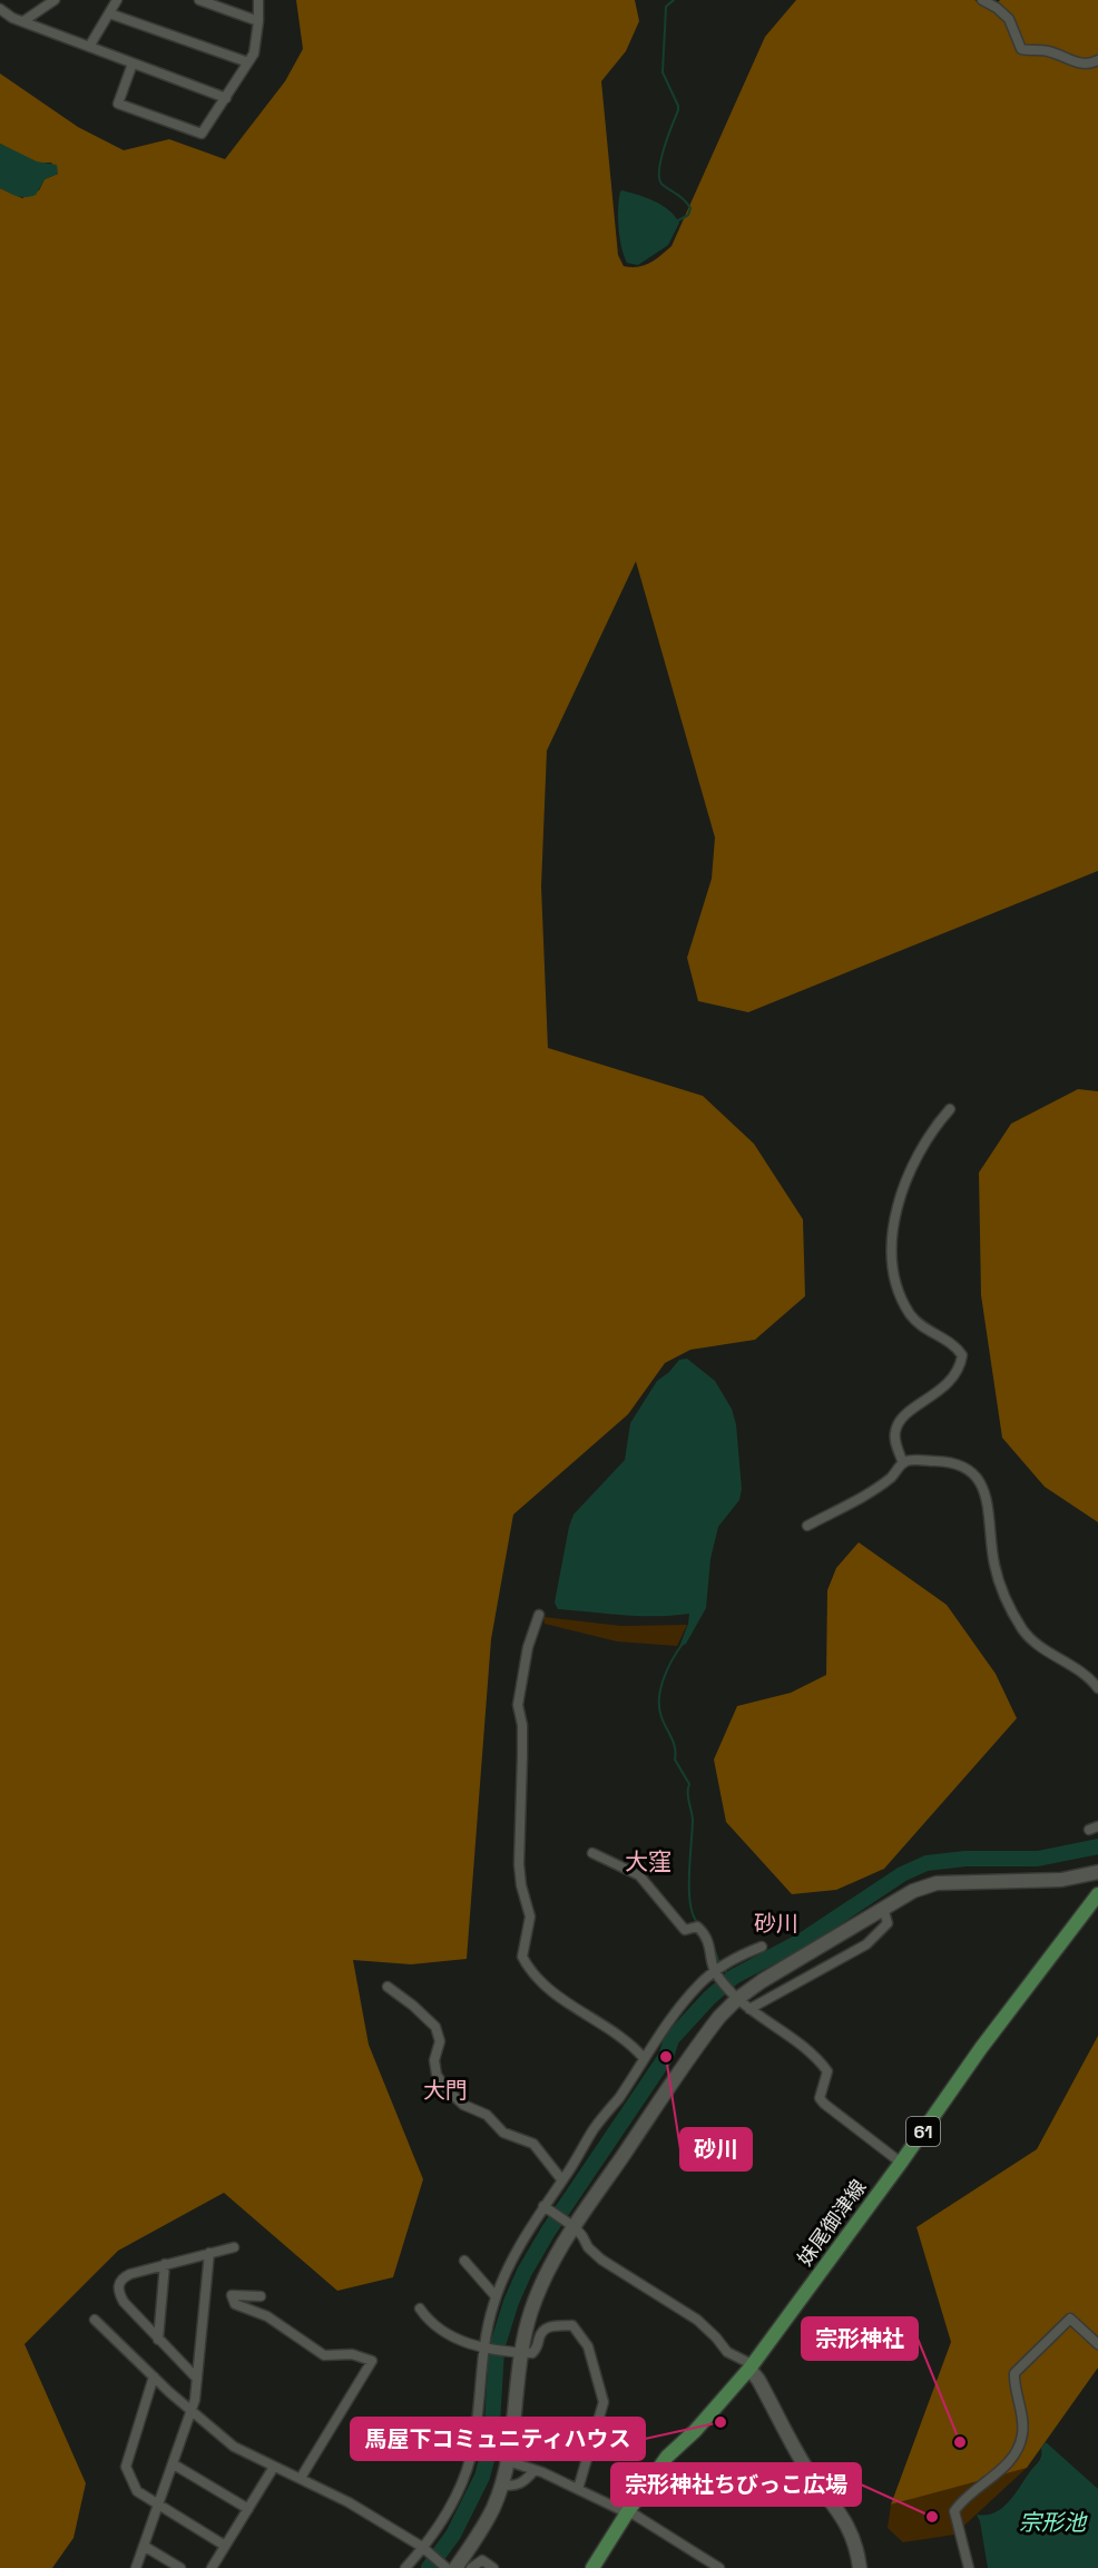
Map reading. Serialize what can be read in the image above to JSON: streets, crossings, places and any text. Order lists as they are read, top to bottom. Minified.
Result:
{"streets":{"main road":["61","妹尾御津線"]},"districts":["大窪","砂川","大門"],"water":["宗形池"],"places":["砂川","馬屋下コミュニティハウス","宗形神社","宗形神社ちびっこ広場"]}
